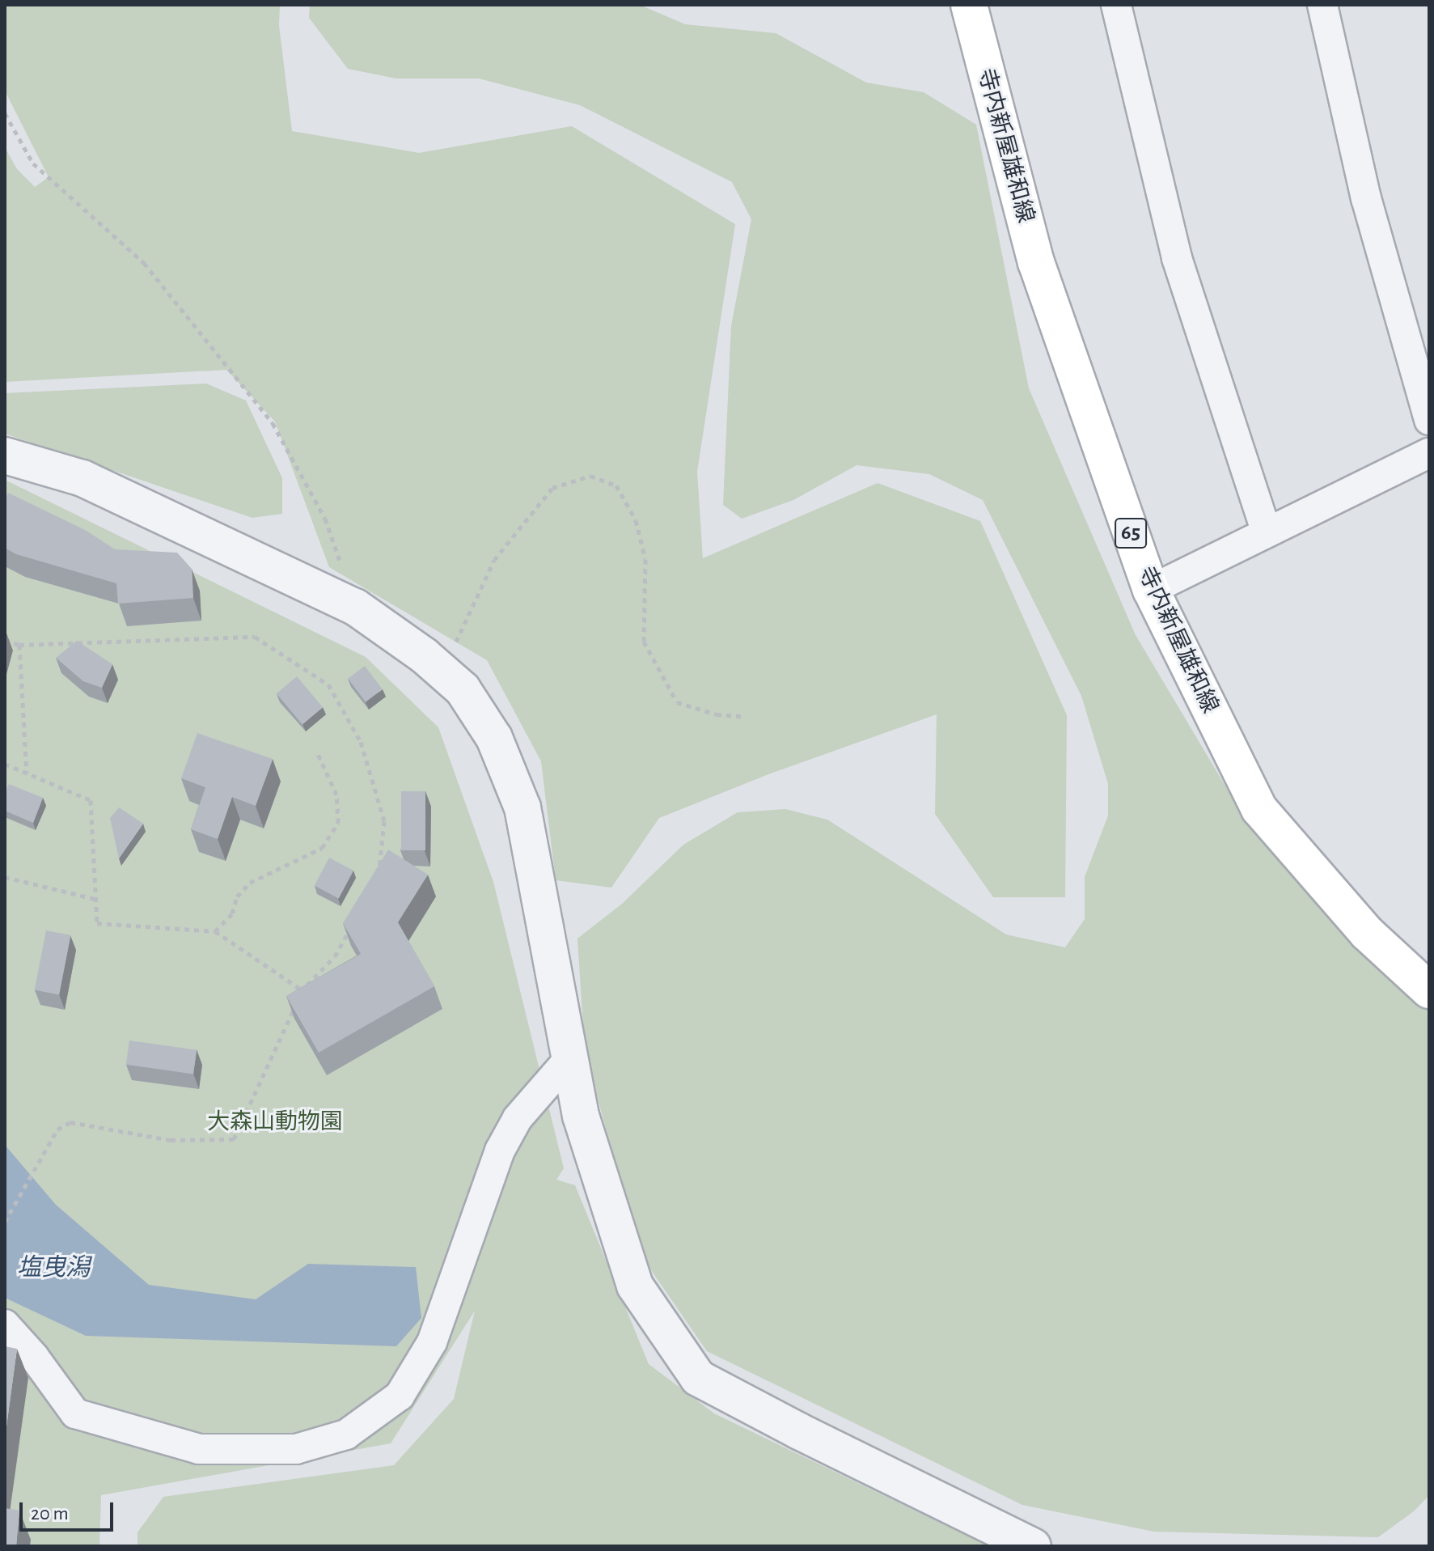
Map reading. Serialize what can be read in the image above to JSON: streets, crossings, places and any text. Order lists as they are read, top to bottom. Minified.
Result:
{"streets":{"main road":["寺内新屋雄和線","65"]},"water":["塩曳潟"],"parks":["大森山動物園"],"scale_bar":"20 m"}
